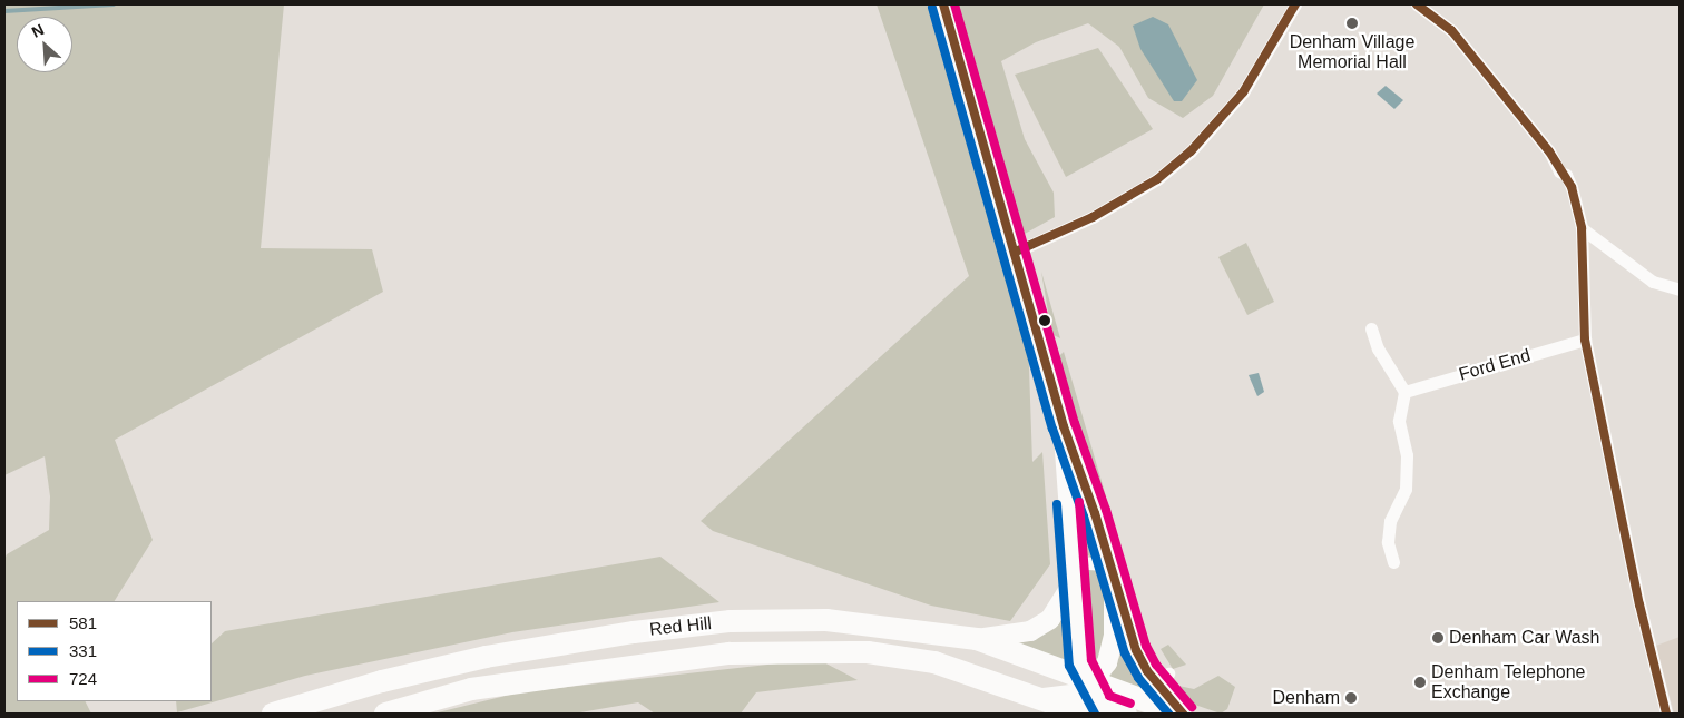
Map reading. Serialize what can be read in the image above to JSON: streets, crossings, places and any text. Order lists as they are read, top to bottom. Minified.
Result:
{"streets":{"highway":["Red Hill"],"street":["Ford End"]},"places":["Denham Village Memorial Hall","Denham Car Wash","Denham Telephone Exchange","Denham"],"lines":["transit line 581","transit line 724","transit line 331"],"legend":["581","331","724"],"north":"top left"}
